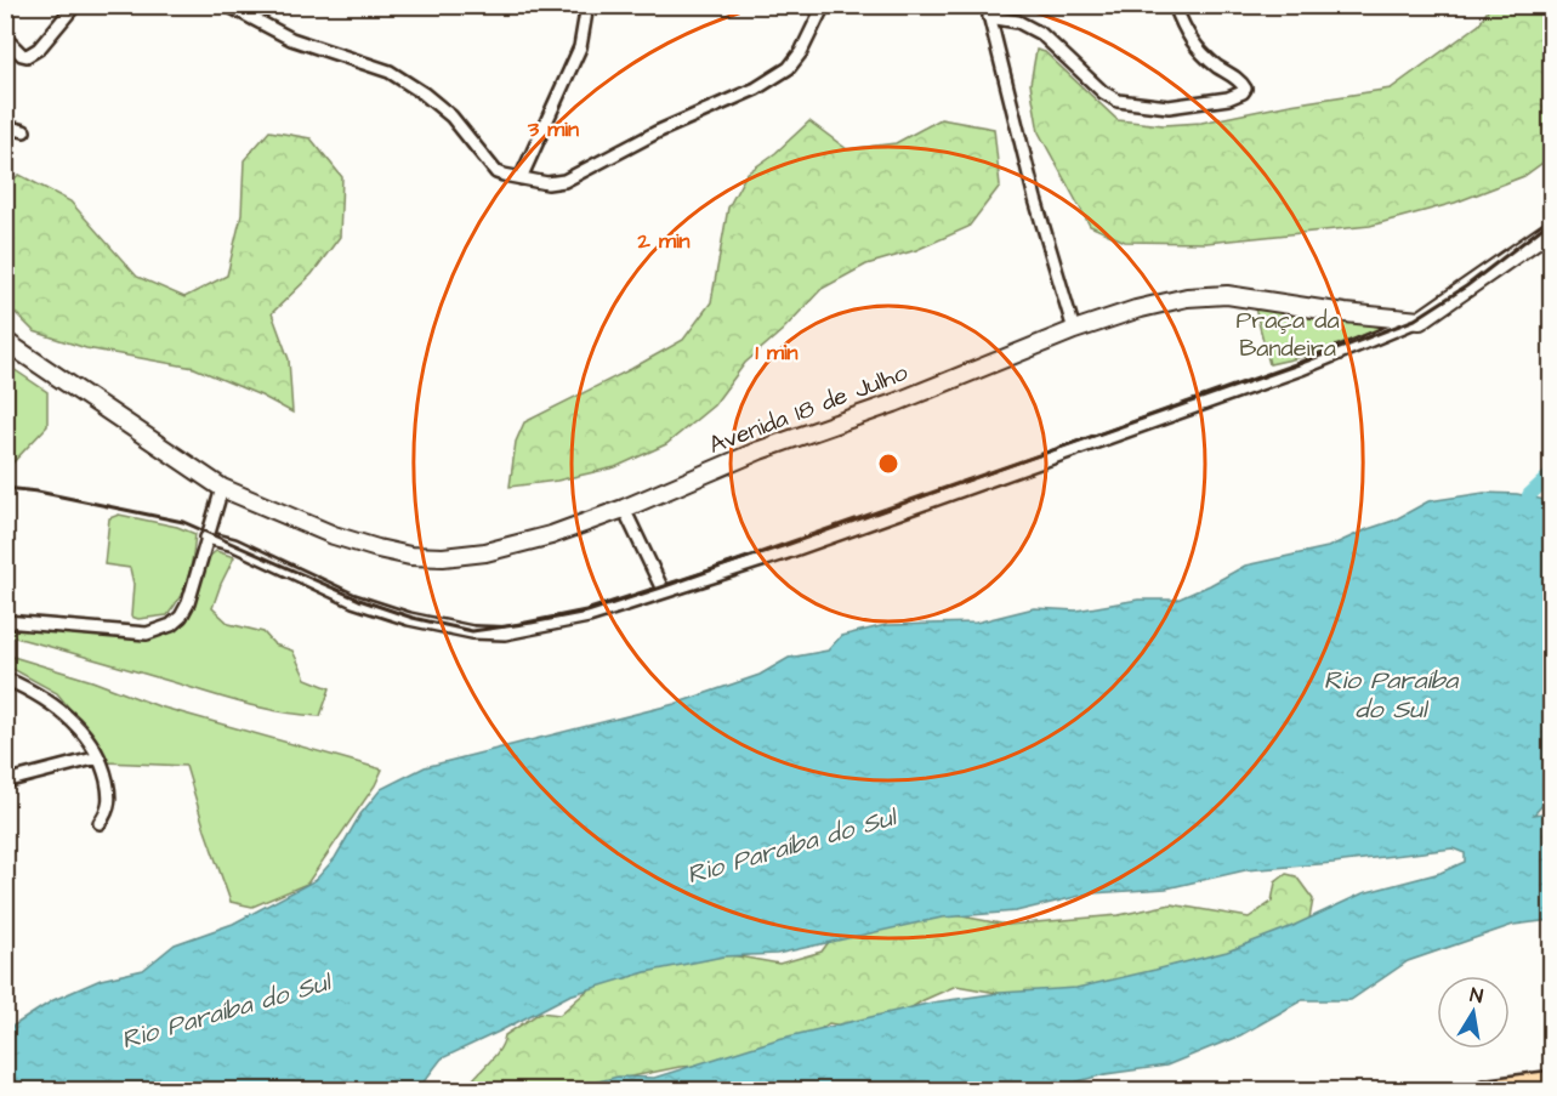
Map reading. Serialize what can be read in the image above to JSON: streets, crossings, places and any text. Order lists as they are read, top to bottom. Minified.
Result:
{"streets":{"main road":["Avenida 18 de Julho"]},"water":["Rio Paraíba do Sul"],"parks":["Praça da Bandeira"],"north":"top","rings":["3 min","2 min","1 min"]}
